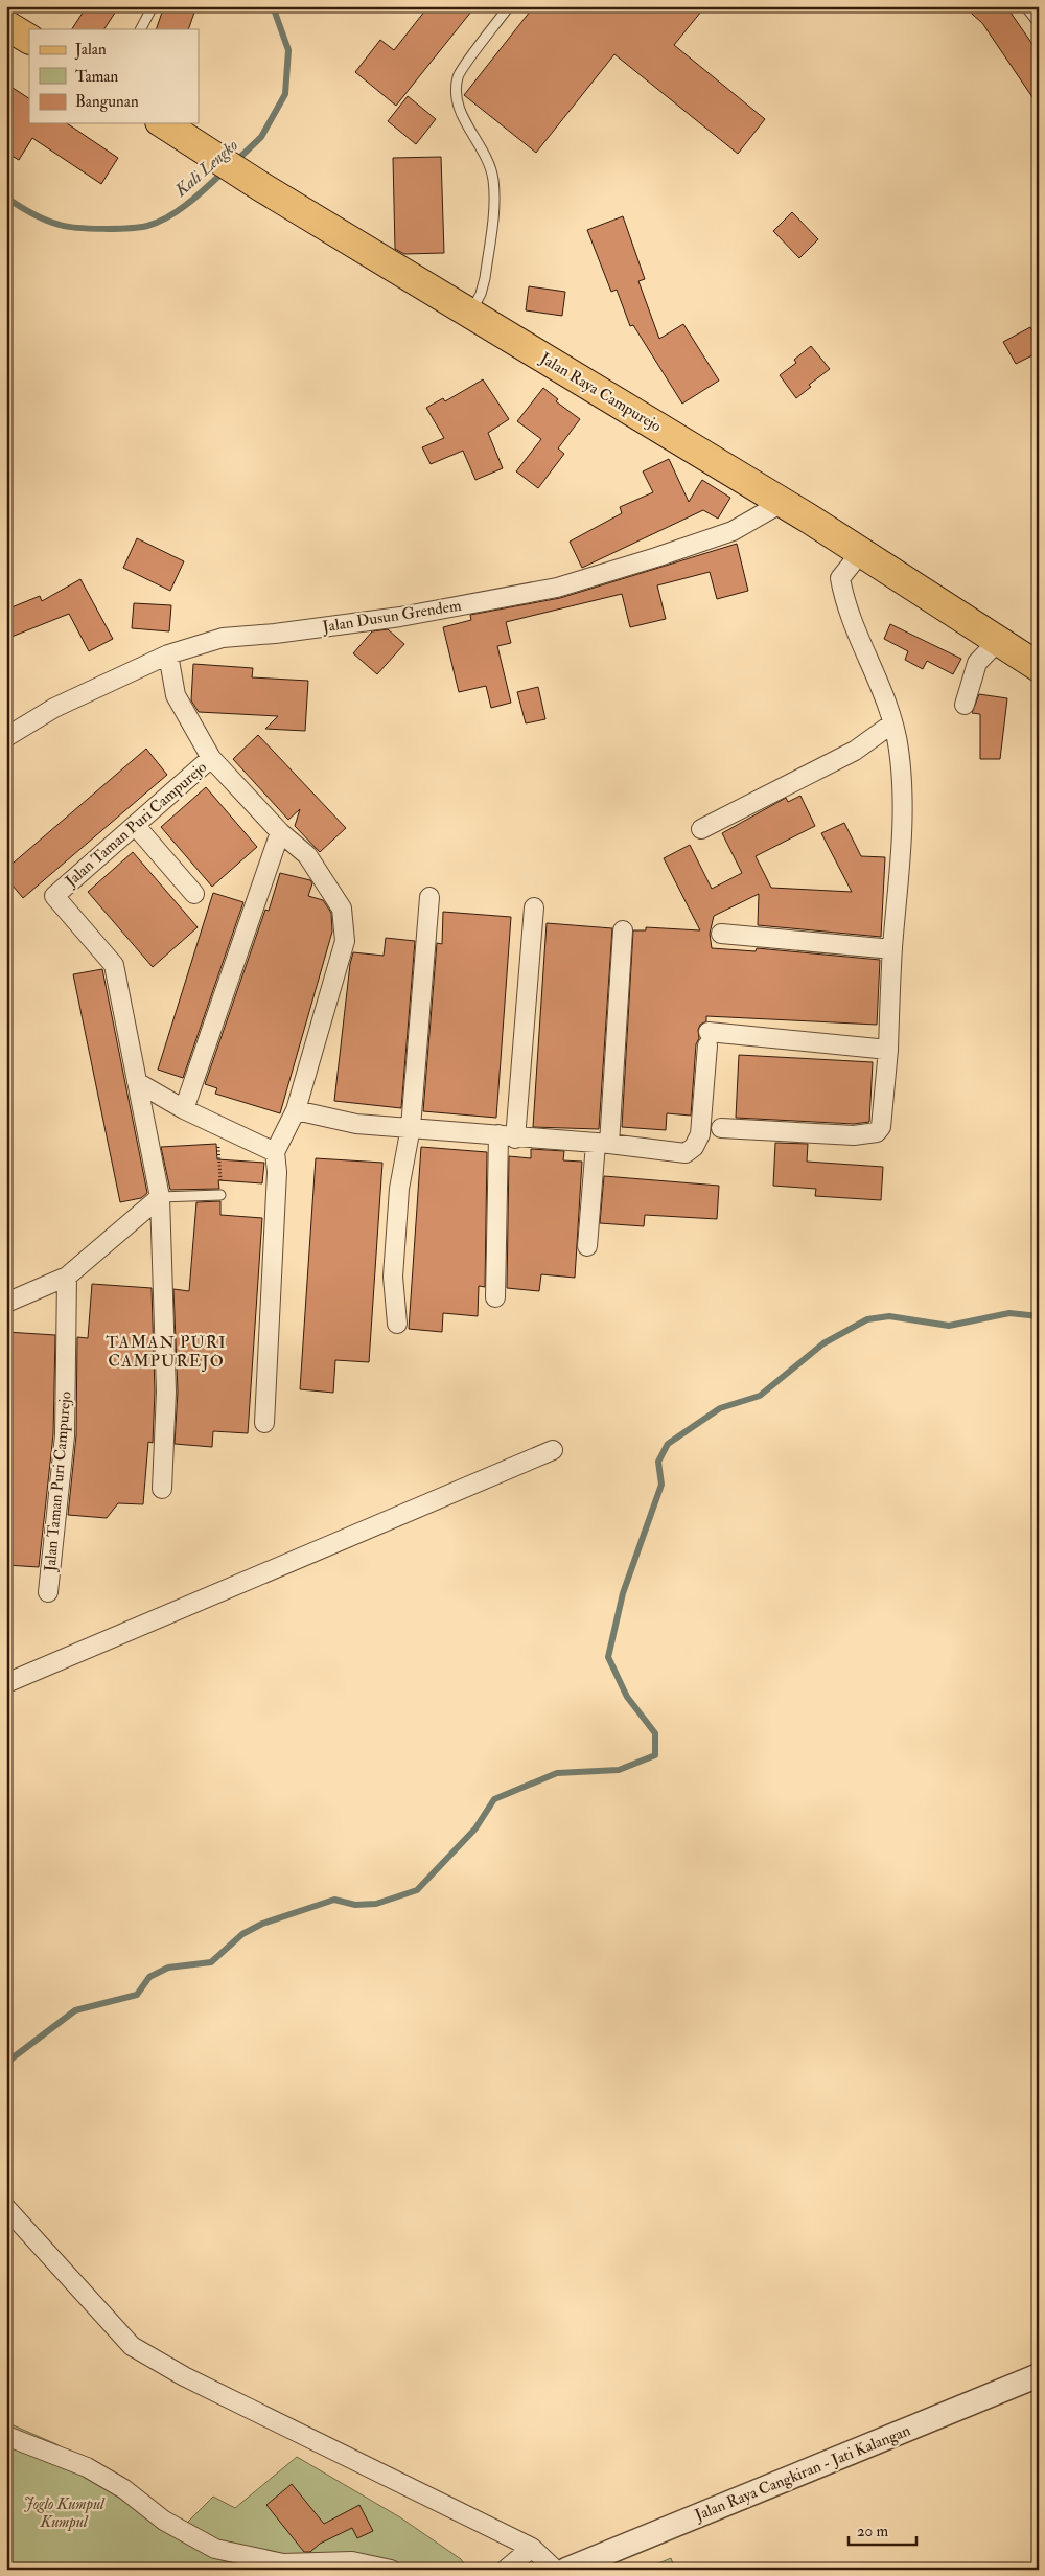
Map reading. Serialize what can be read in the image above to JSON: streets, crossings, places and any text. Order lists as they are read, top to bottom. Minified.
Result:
{"streets":{"main road":["Jalan Raya Campurejo"],"street":["Jalan Dusun Grendem","Jalan Taman Puri Campurejo","Jalan Raya Cangkiran - Jati Kalangan"]},"crossings":[["Jalan Raya Campurejo","Jalan Dusun Grendem"],["Jalan Dusun Grendem","Jalan Taman Puri Campurejo"]],"districts":["TAMAN PURI CAMPUREJO"],"water":["Kali Lengko"],"parks":["Joglo Kumpul Kumpul"],"legend":["Jalan","Taman","Bangunan"],"scale_bar":"20 m"}
